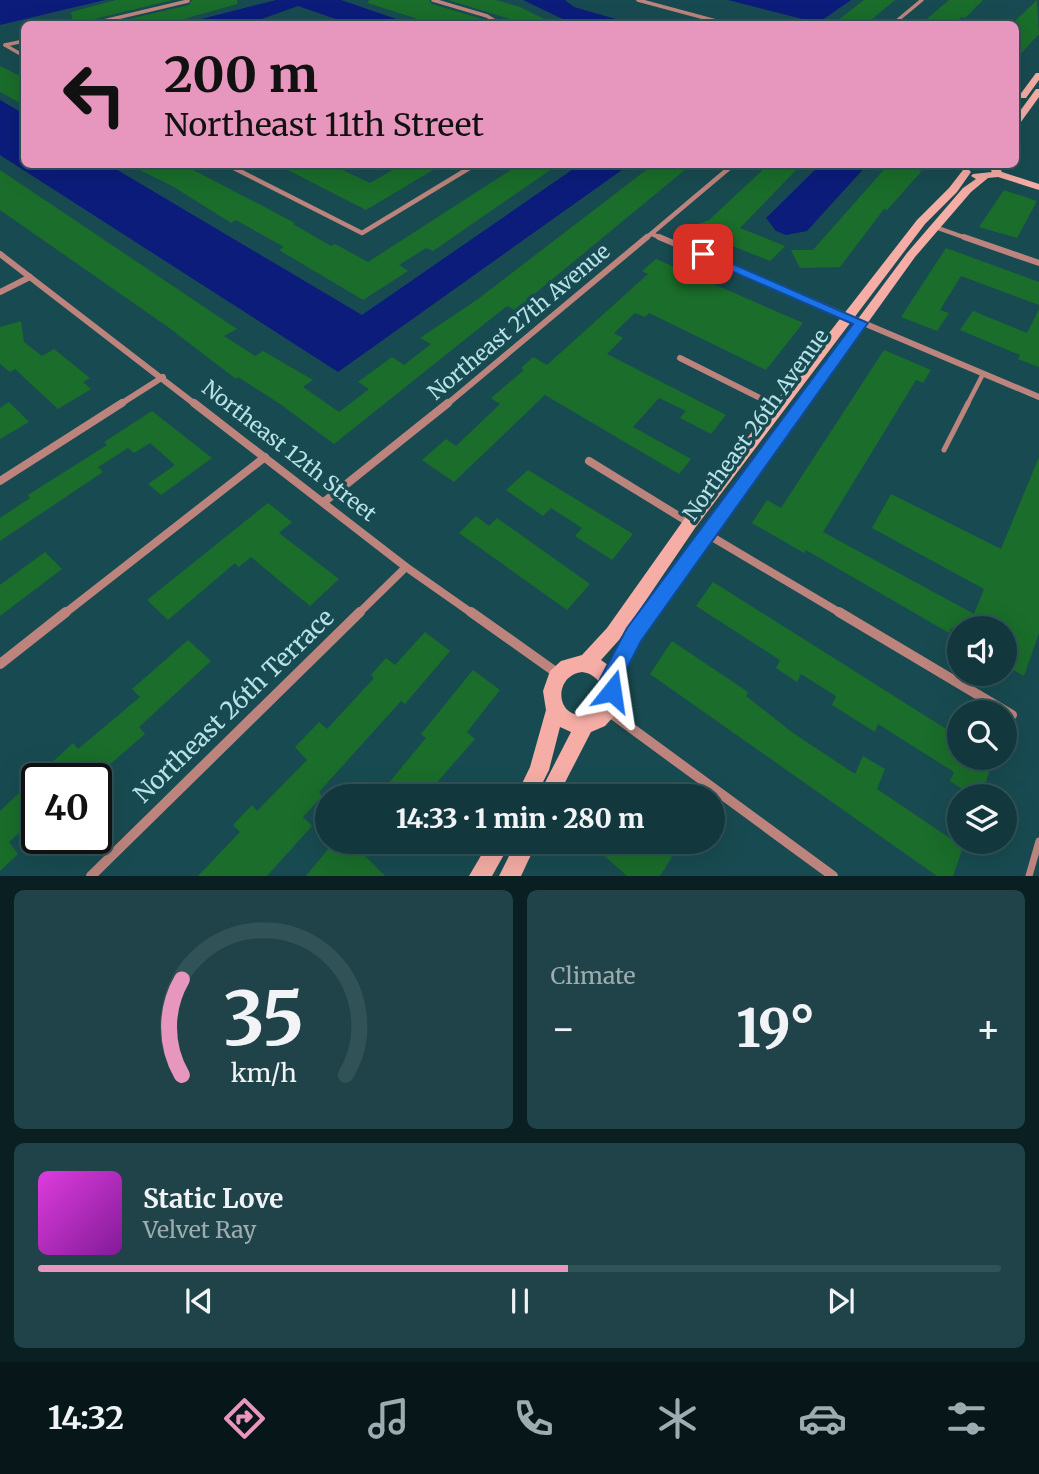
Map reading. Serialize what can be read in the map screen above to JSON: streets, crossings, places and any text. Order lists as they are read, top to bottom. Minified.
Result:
{"streets":{"street":["Northeast 27th Avenue","Northeast 26th Avenue","Northeast 12th Street","Northeast 26th Terrace"]},"crossings":[["Northeast 27th Avenue","Northeast 12th Street"],["Northeast 26th Avenue","Northeast 12th Street"],["Northeast 12th Street","Northeast 26th Terrace"]],"page":{"turn":["200 m","Northeast 11th Street"],"limit":"40","trip":"14:33 · 1 min · 280 m","tile":"Climate","heat":["−","19°","+"],"song":["Static Love","Velvet Ray"],"tabs":"14:32","gauge":["35","km/h"]}}
